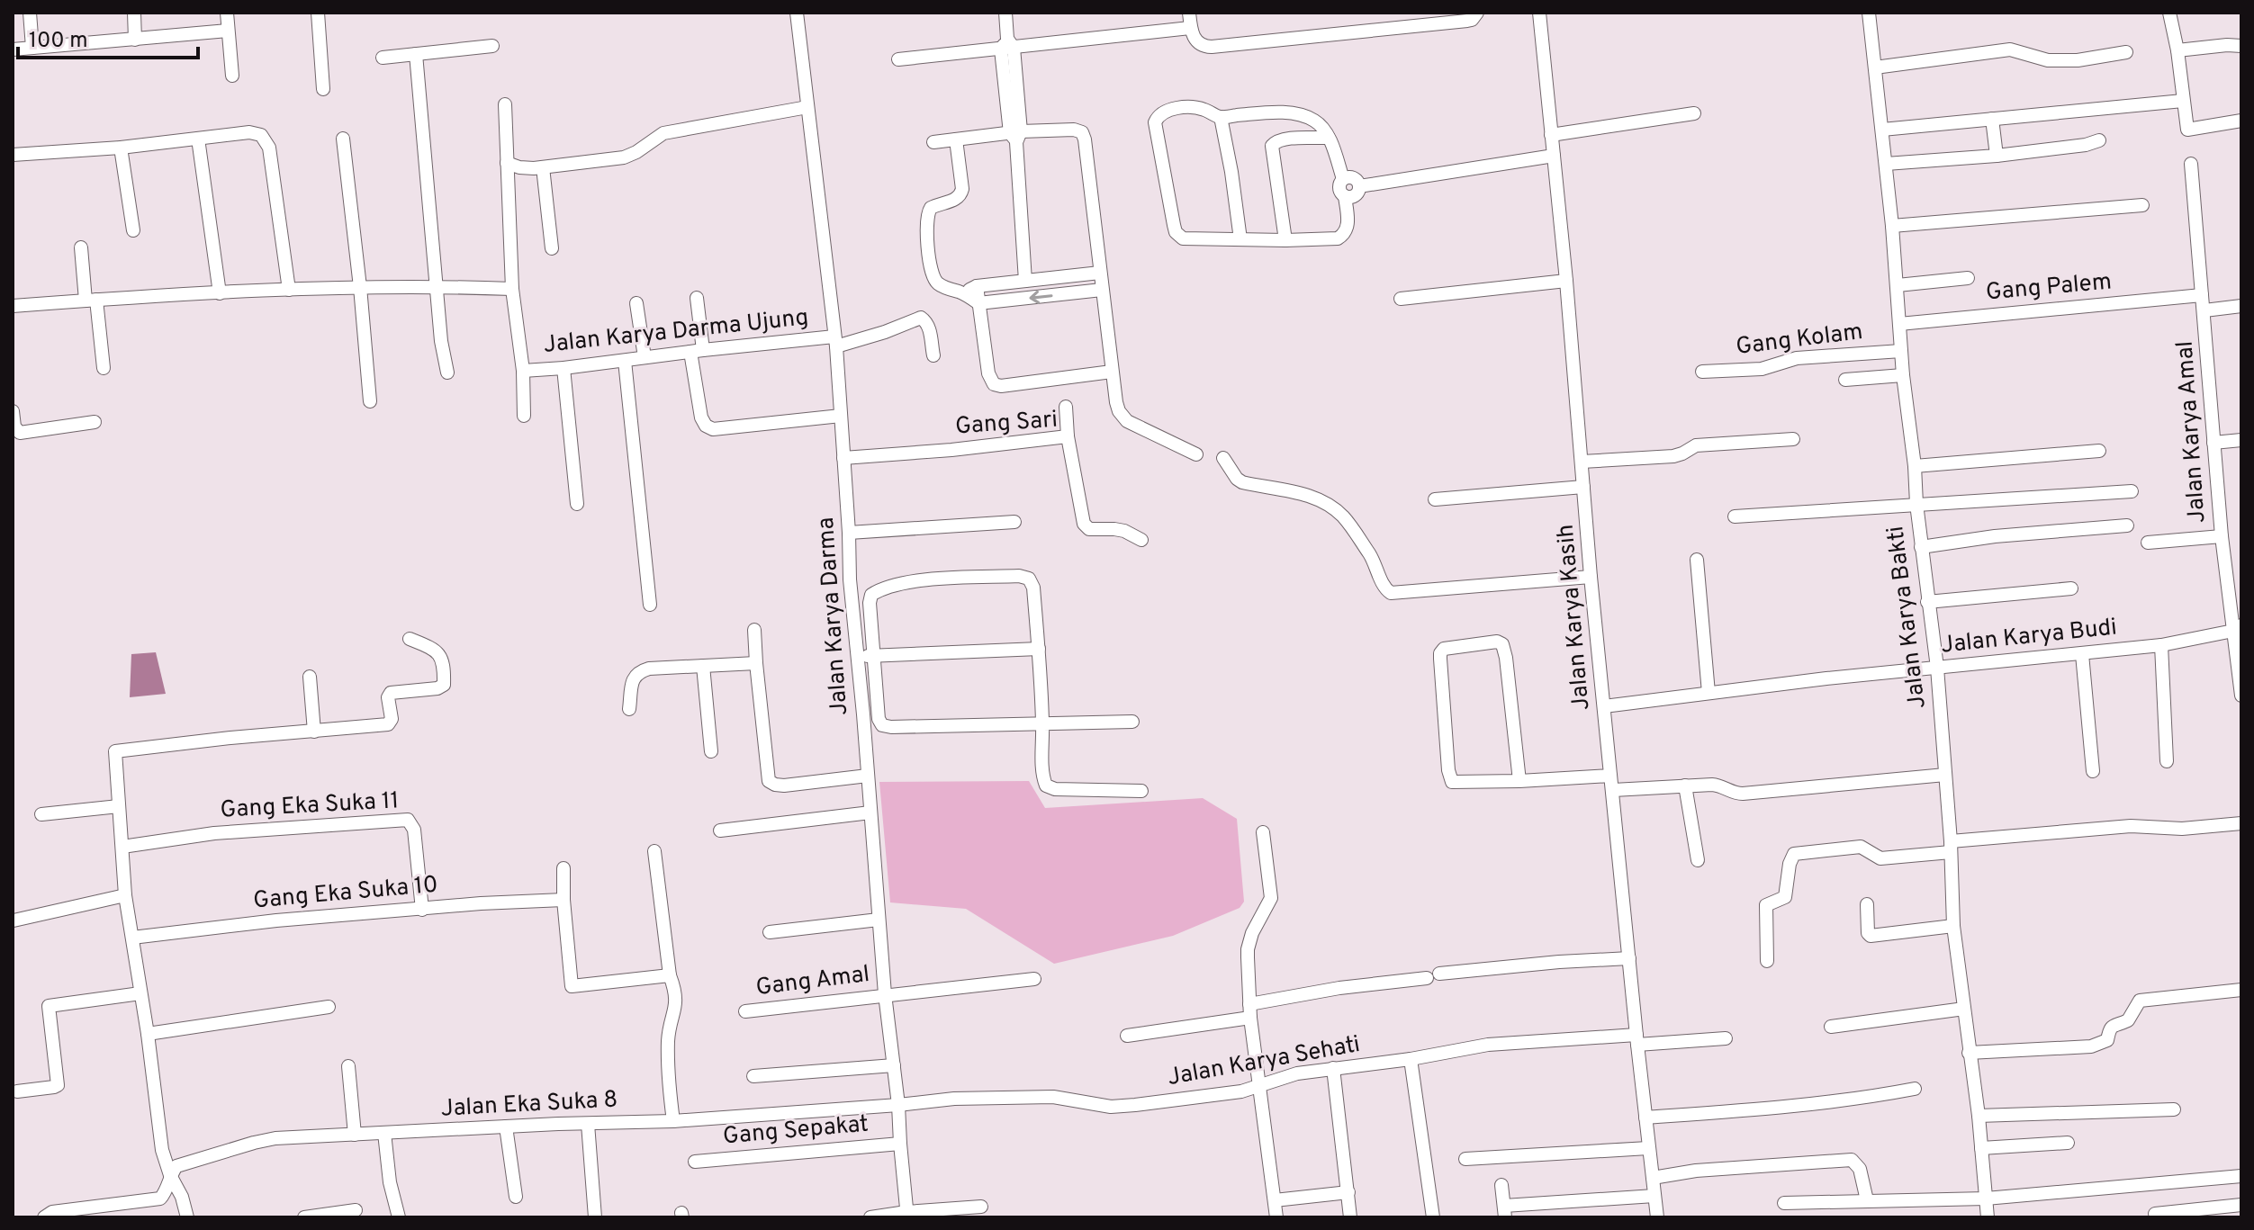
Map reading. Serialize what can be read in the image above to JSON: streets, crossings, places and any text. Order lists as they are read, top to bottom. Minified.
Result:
{"streets":{"street":["Gang Palem","Jalan Karya Darma Ujung","Gang Kolam","Gang Sari","Jalan Karya Amal","Jalan Karya Darma","Jalan Karya Kasih","Jalan Karya Bakti","Jalan Karya Budi","Gang Eka Suka 11","Gang Eka Suka 10","Gang Amal","Jalan Karya Sehati","Jalan Eka Suka 8","Gang Sepakat"]},"crossings":[["Gang Palem","Jalan Karya Amal"],["Gang Palem","Jalan Karya Bakti"],["Jalan Karya Darma Ujung","Jalan Karya Darma"],["Gang Kolam","Jalan Karya Bakti"],["Gang Sari","Jalan Karya Darma"],["Jalan Karya Amal","Jalan Karya Budi"],["Jalan Karya Darma","Gang Amal"],["Jalan Karya Darma","Jalan Karya Sehati"],["Jalan Karya Darma","Jalan Eka Suka 8"],["Jalan Karya Darma","Gang Sepakat"],["Jalan Karya Kasih","Jalan Karya Budi"],["Jalan Karya Kasih","Jalan Karya Sehati"],["Jalan Karya Bakti","Jalan Karya Budi"],["Gang Eka Suka 11","Gang Eka Suka 10"],["Jalan Karya Sehati","Jalan Eka Suka 8"]],"scale_bar":"100 m"}
